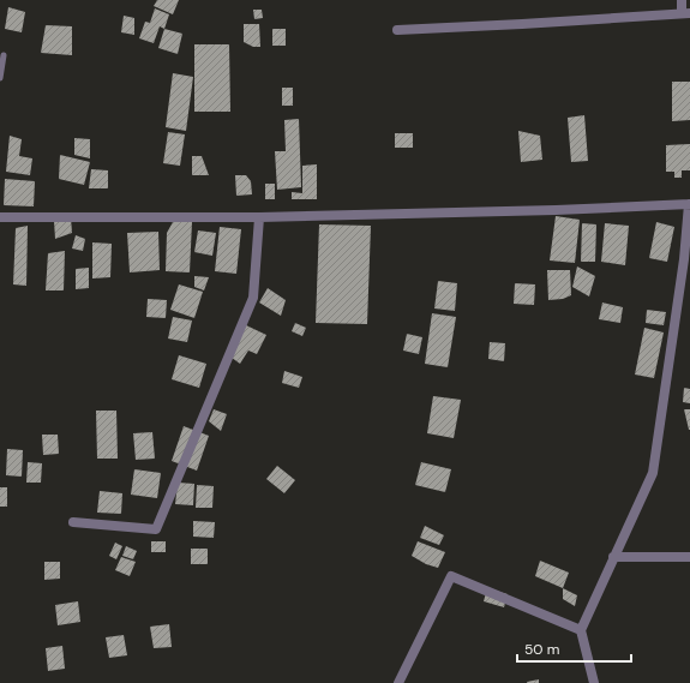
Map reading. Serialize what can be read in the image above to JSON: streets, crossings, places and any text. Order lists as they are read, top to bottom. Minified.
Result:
{"scale_bar":"50 m"}
